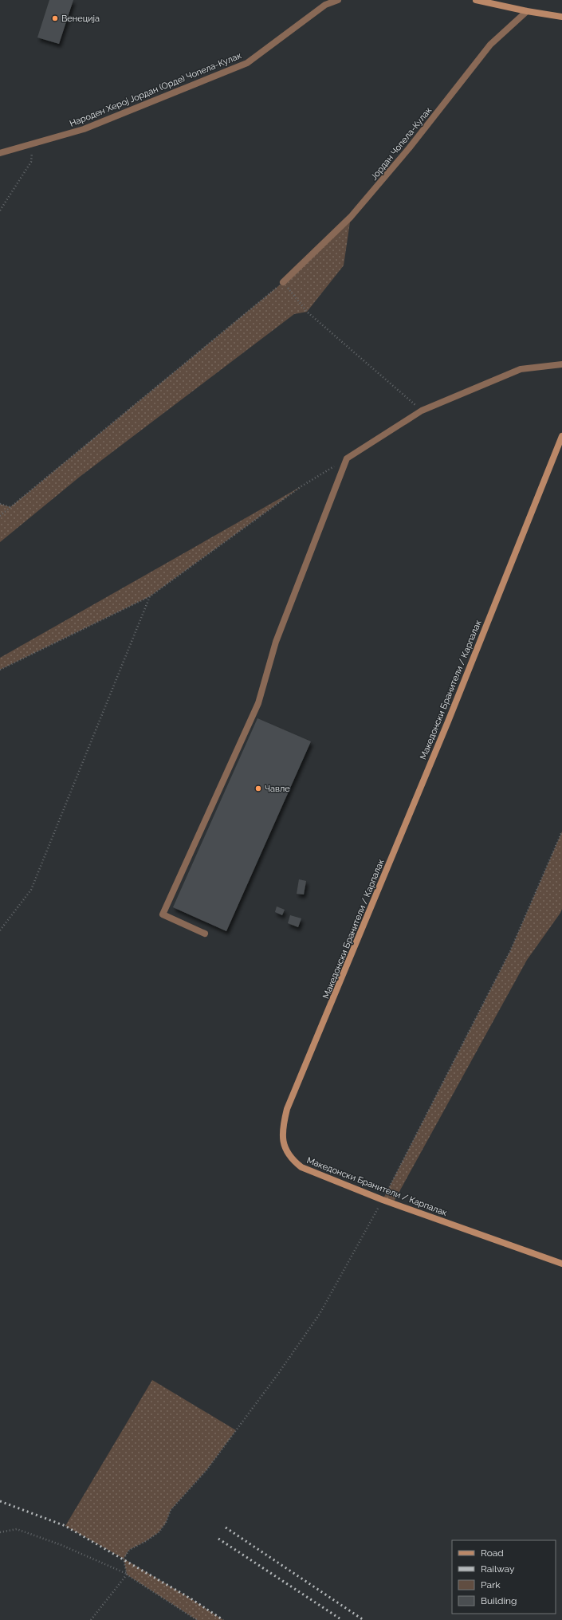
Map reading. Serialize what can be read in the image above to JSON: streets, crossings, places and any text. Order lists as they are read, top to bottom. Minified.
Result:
{"streets":{"main road":["Македонски Бранители / Карпалак"],"street":["Народен Херој Јордан (Орде) Чопела-Кулак","Јордан Чопела-Кулак"]},"places":["Венеција","Чавле"],"legend":["Road","Railway","Park","Building"]}
